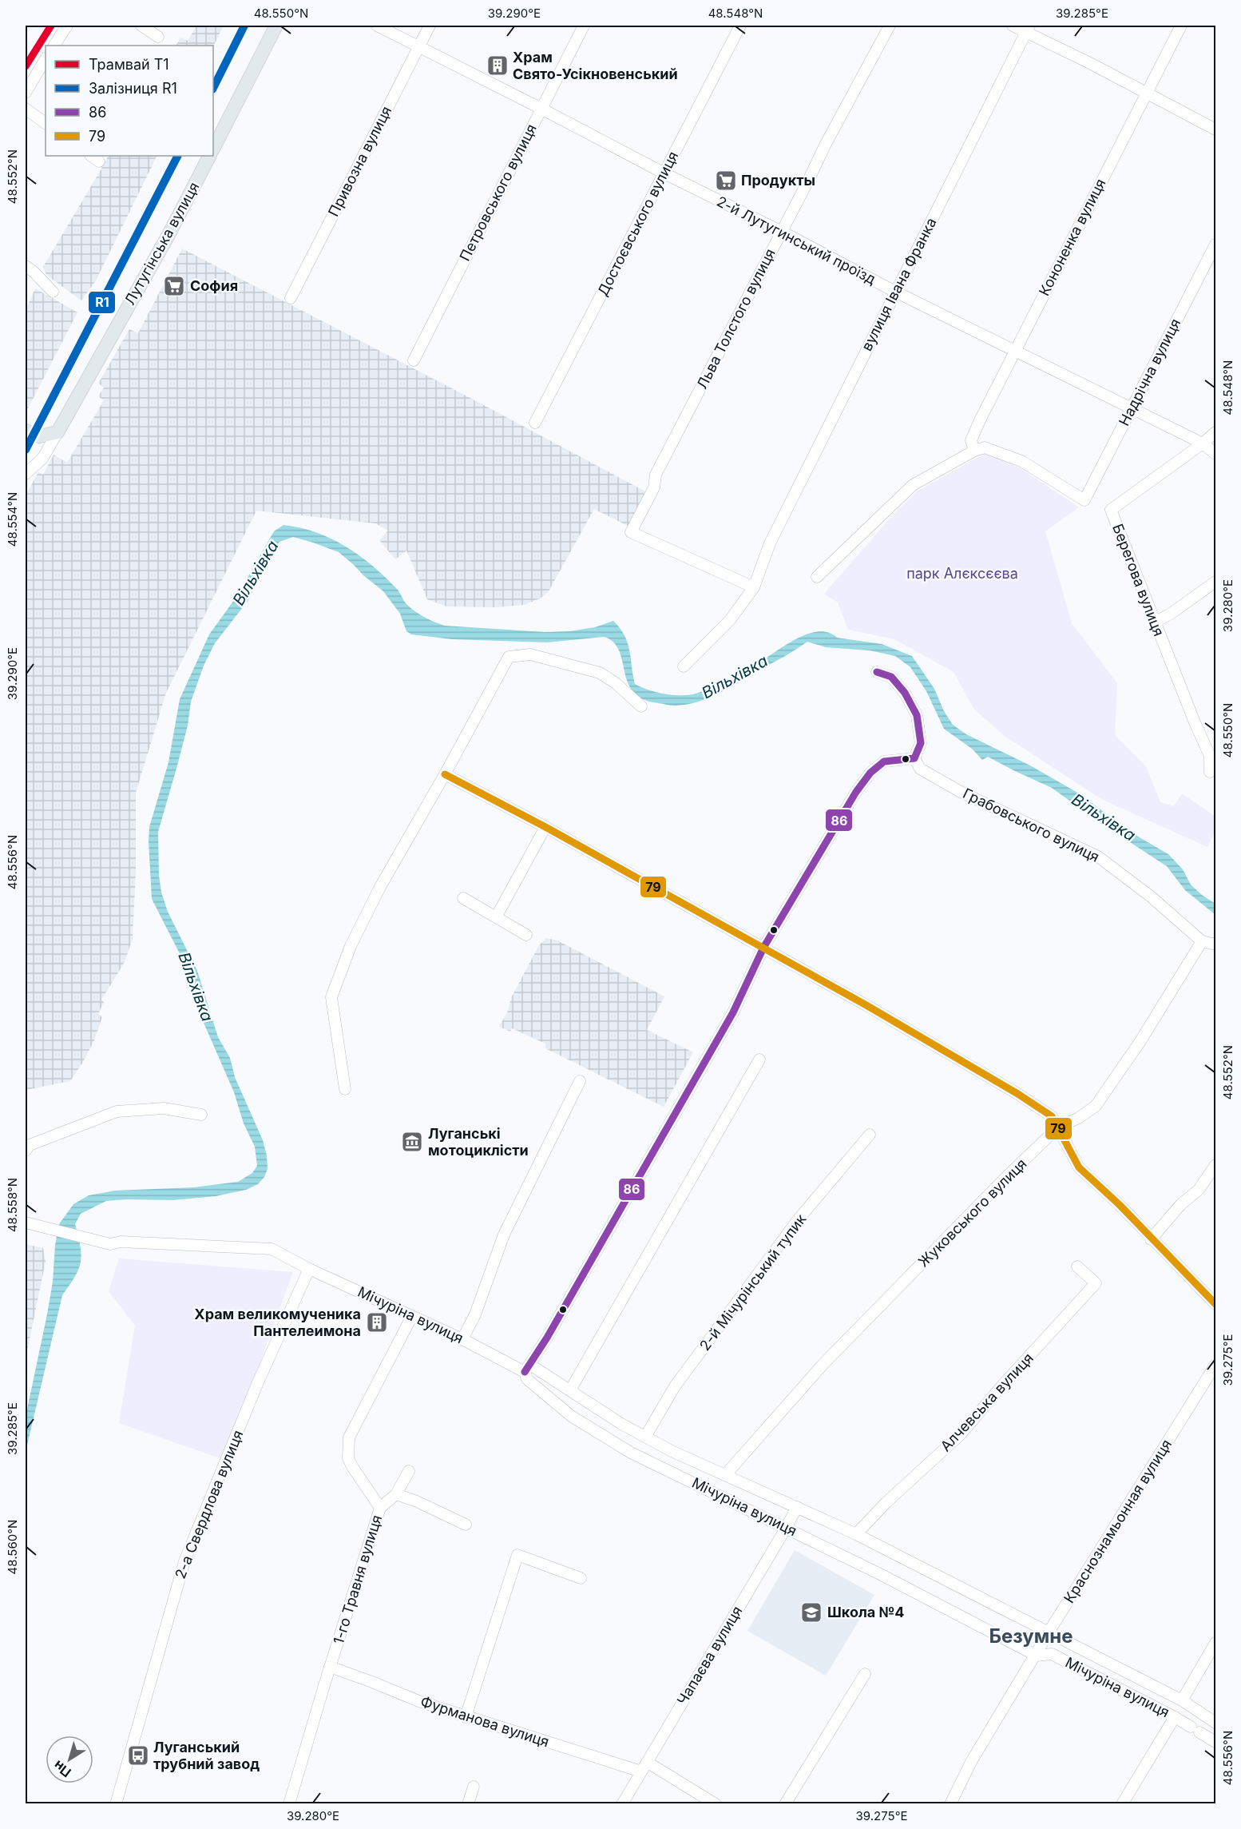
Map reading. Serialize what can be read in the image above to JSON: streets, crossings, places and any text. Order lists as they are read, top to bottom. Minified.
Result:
{"streets":{"main road":["Лутугінська вулиця"],"street":["Привозна вулиця","Петровського вулиця","Достоєвського вулиця","Кононенка вулиця","2-й Лутугинський проїзд","вулиця Івана Франка","Льва Толстого вулиця","Надрічна вулиця","Берегова вулиця","Грабовського вулиця","Жуковського вулиця","2-й Мічурінський тупик","Мічуріна вулиця","Алчевська вулиця","2-а Свердлова вулиця","Краснознамьонная вулиця","1-го Травня вулиця","Чапаєва вулиця","Фурманова вулиця"]},"crossings":[["Привозна вулиця","2-й Лутугинський проїзд"],["Петровського вулиця","2-й Лутугинський проїзд"],["Достоєвського вулиця","2-й Лутугинський проїзд"],["Кононенка вулиця","2-й Лутугинський проїзд"],["Кононенка вулиця","Надрічна вулиця"],["2-й Лутугинський проїзд","вулиця Івана Франка"],["2-й Лутугинський проїзд","Льва Толстого вулиця"],["2-й Лутугинський проїзд","Надрічна вулиця"],["2-й Лутугинський проїзд","Берегова вулиця"],["вулиця Івана Франка","Льва Толстого вулиця"],["Грабовського вулиця","Жуковського вулиця"],["Жуковського вулиця","Мічуріна вулиця"],["2-й Мічурінський тупик","Мічуріна вулиця"],["Мічуріна вулиця","Алчевська вулиця"],["Мічуріна вулиця","2-а Свердлова вулиця"],["Мічуріна вулиця","Краснознамьонная вулиця"],["Мічуріна вулиця","1-го Травня вулиця"],["Мічуріна вулиця","Чапаєва вулиця"],["1-го Травня вулиця","Фурманова вулиця"],["Чапаєва вулиця","Фурманова вулиця"]],"districts":["Безумне"],"water":["Вільхівка"],"parks":["парк Алєксєєва"],"places":{"building":["Храм Свято-Усікновенський","Храм великомученика Пантелеимона"],"supermarket":["Продукты","София"],"museum":["Луганські мотоциклісти"],"school or university":["Школа №4"],"bus stop":["Луганський трубний завод"]},"lines":["tram line T1","rail line R1","transit line 86","transit line 79"],"legend":["Трамвай T1","Залізниця R1","86","79"],"north":"bottom left","coordinates":["48.550°N","39.290°E","48.548°N","39.285°E","48.552°N","48.554°N","39.280°E","48.556°N","48.558°N","39.275°E","48.560°N"]}
